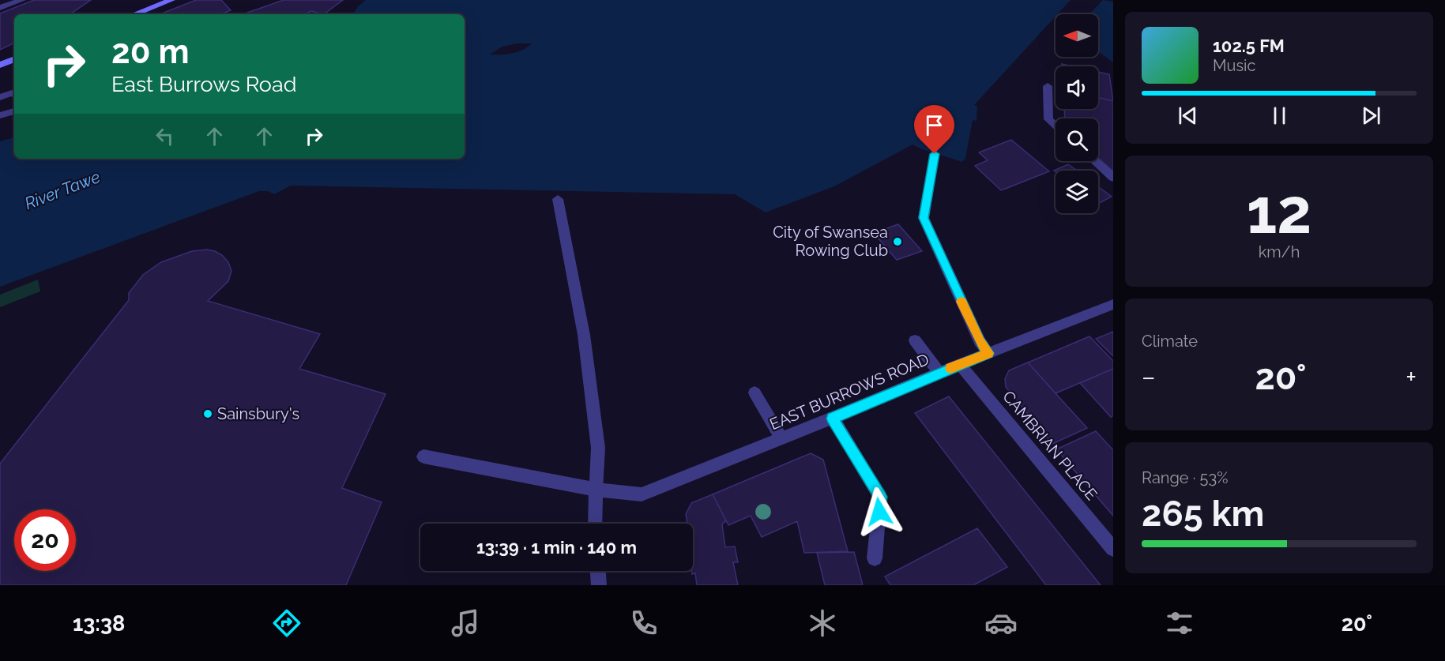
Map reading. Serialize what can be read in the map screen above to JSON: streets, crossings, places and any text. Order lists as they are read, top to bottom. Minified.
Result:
{"streets":{"street":["EAST BURROWS ROAD","CAMBRIAN PLACE"]},"crossings":[["EAST BURROWS ROAD","CAMBRIAN PLACE"]],"water":["River Tawe"],"places":["City of Swansea Rowing Club","Sainsbury's"],"north":"left","page":{"turn":["20 m","East Burrows Road"],"song":["102.5 FM","Music"],"tile":[["12","km/h"],"Climate",["Range · 53%","265 km"]],"heat":["−","20°","+"],"limit":"20","trip":"13:39 · 1 min · 140 m","tabs":["13:38","20°"]}}
